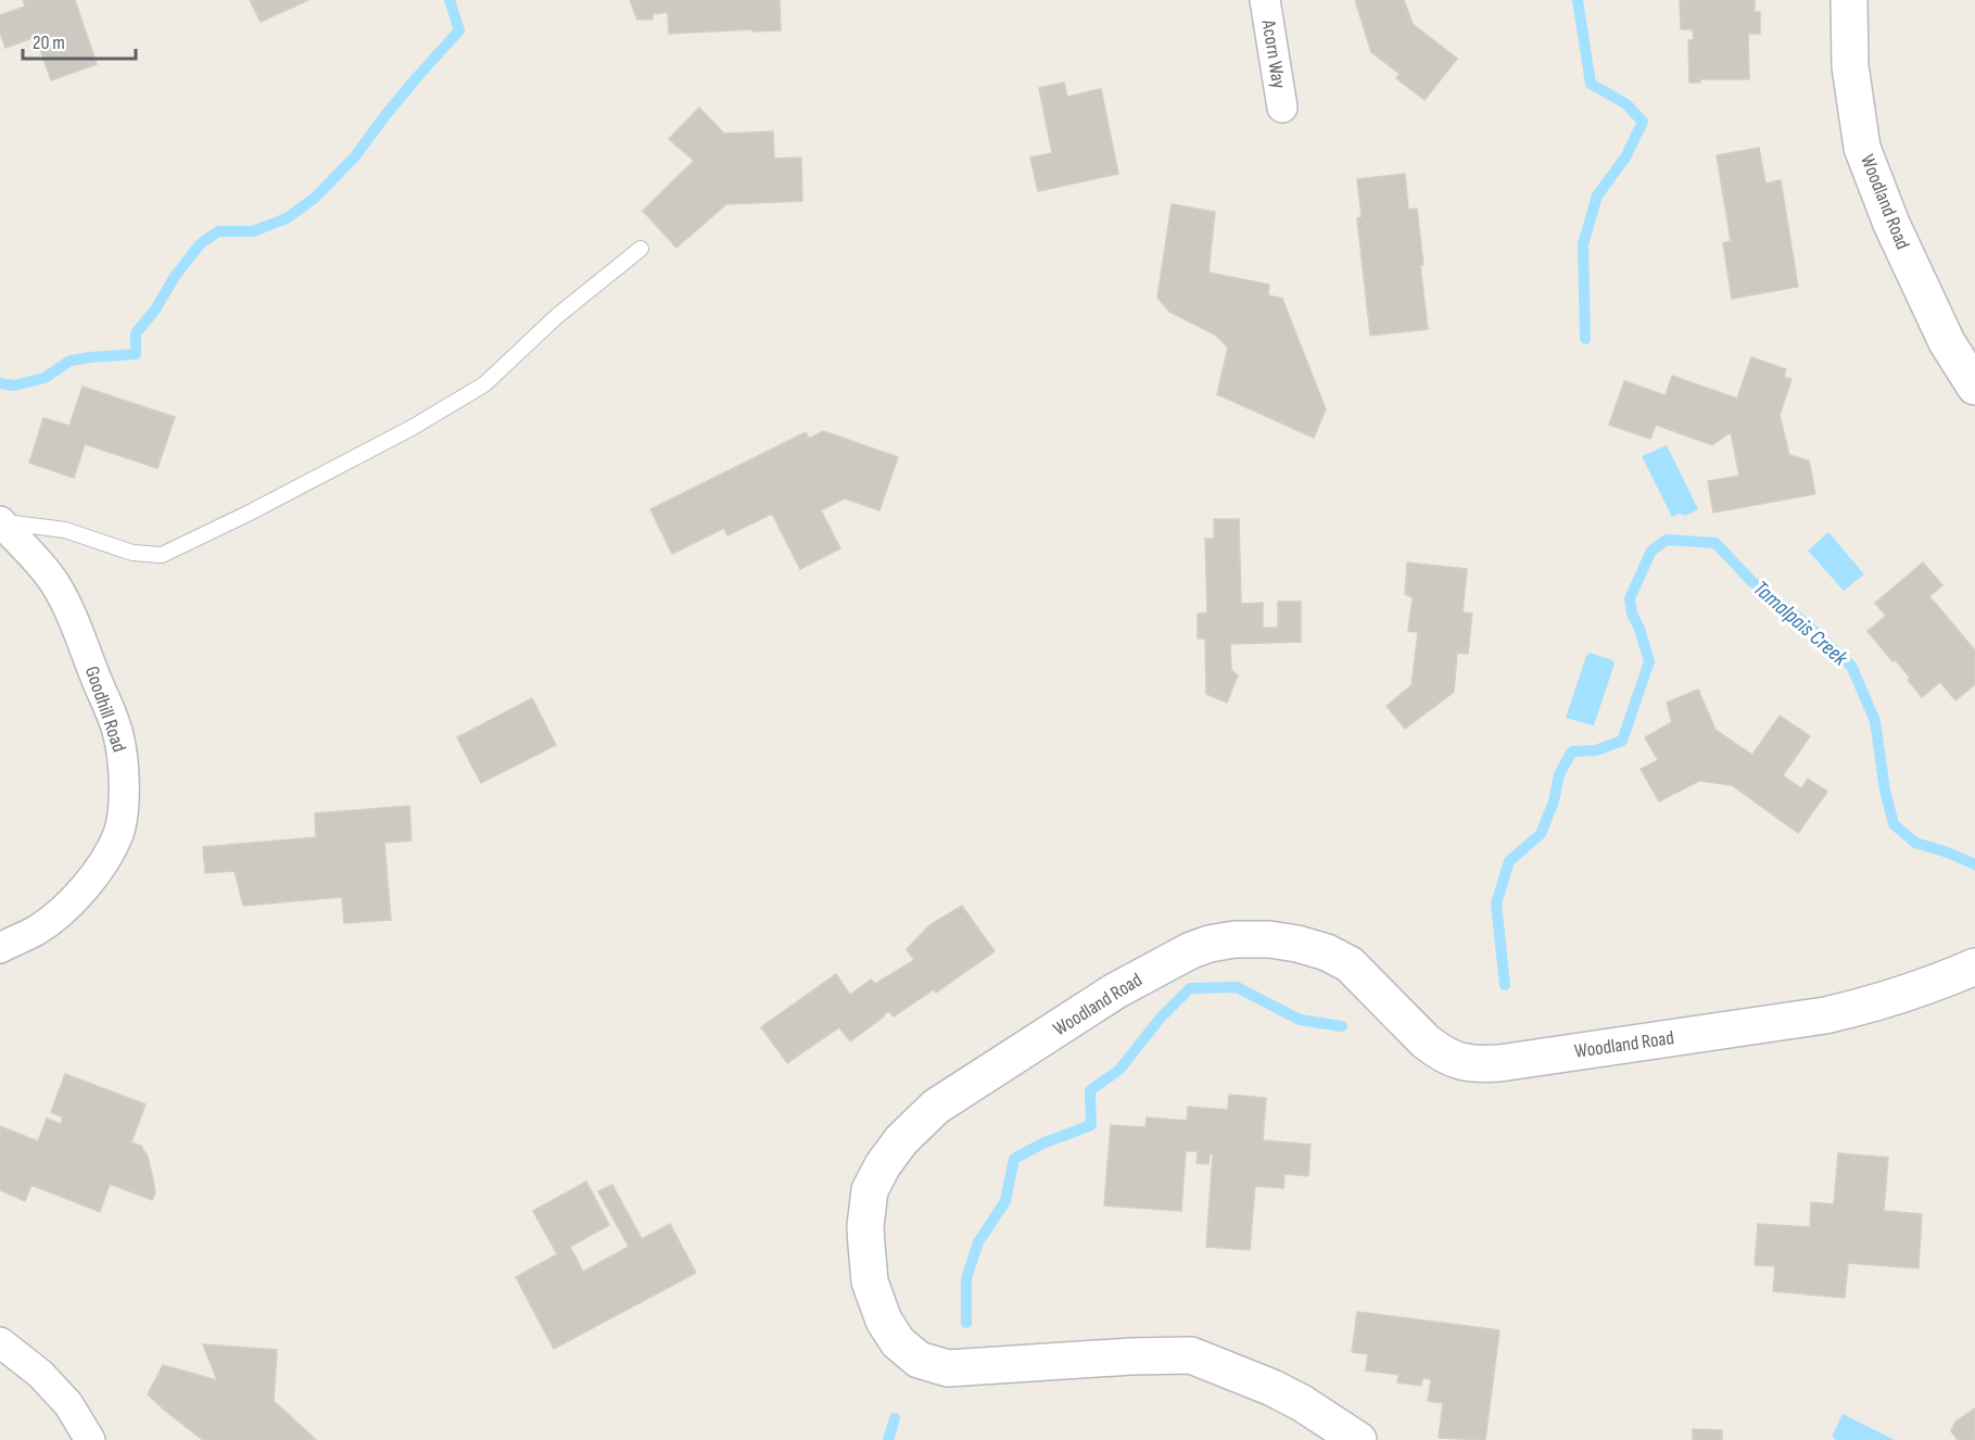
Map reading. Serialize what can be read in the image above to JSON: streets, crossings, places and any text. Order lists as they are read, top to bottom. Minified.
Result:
{"streets":{"street":["Acorn Way","Woodland Road","Goodhill Road"]},"water":["Tamalpais Creek"],"scale_bar":"20 m"}
